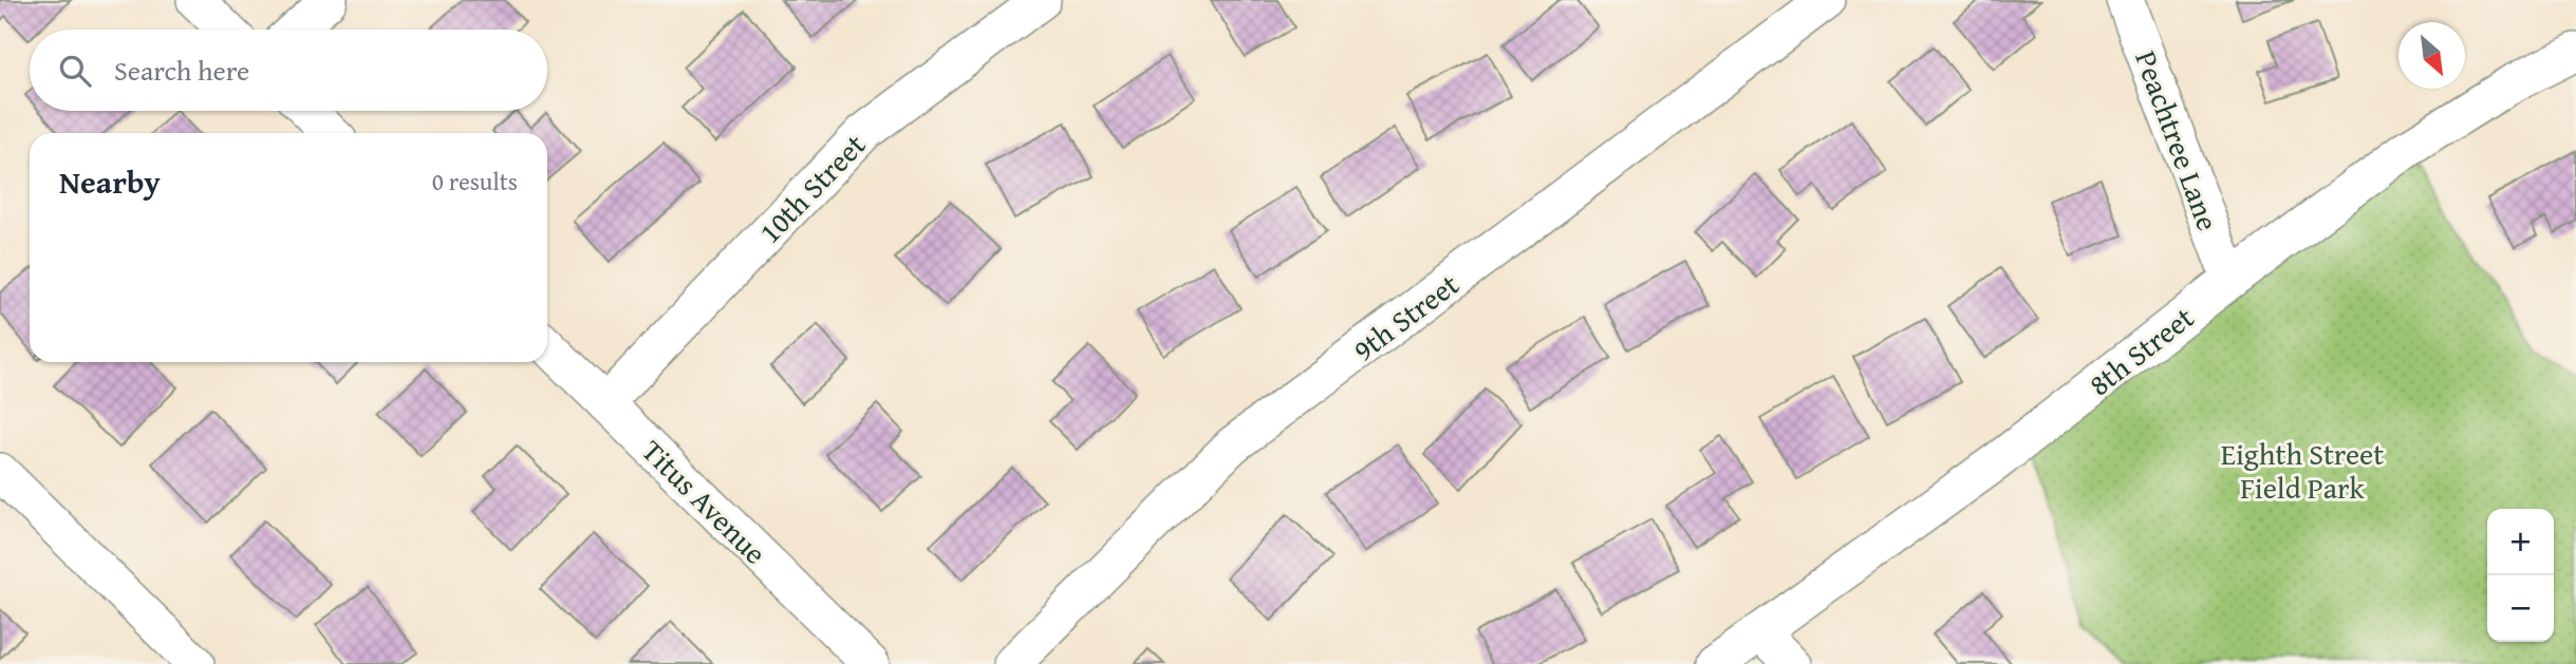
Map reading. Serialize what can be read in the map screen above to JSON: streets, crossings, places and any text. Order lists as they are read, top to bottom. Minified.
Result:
{"streets":{"street":["Peachtree Lane","10th Street","9th Street","8th Street","Titus Avenue"]},"crossings":[["Peachtree Lane","8th Street"],["10th Street","Titus Avenue"]],"parks":["Eighth Street Field Park"],"north":"bottom right","page":{"search":"Search here","heading":["Nearby","0 results"],"map_buttons":["+","−"]}}
